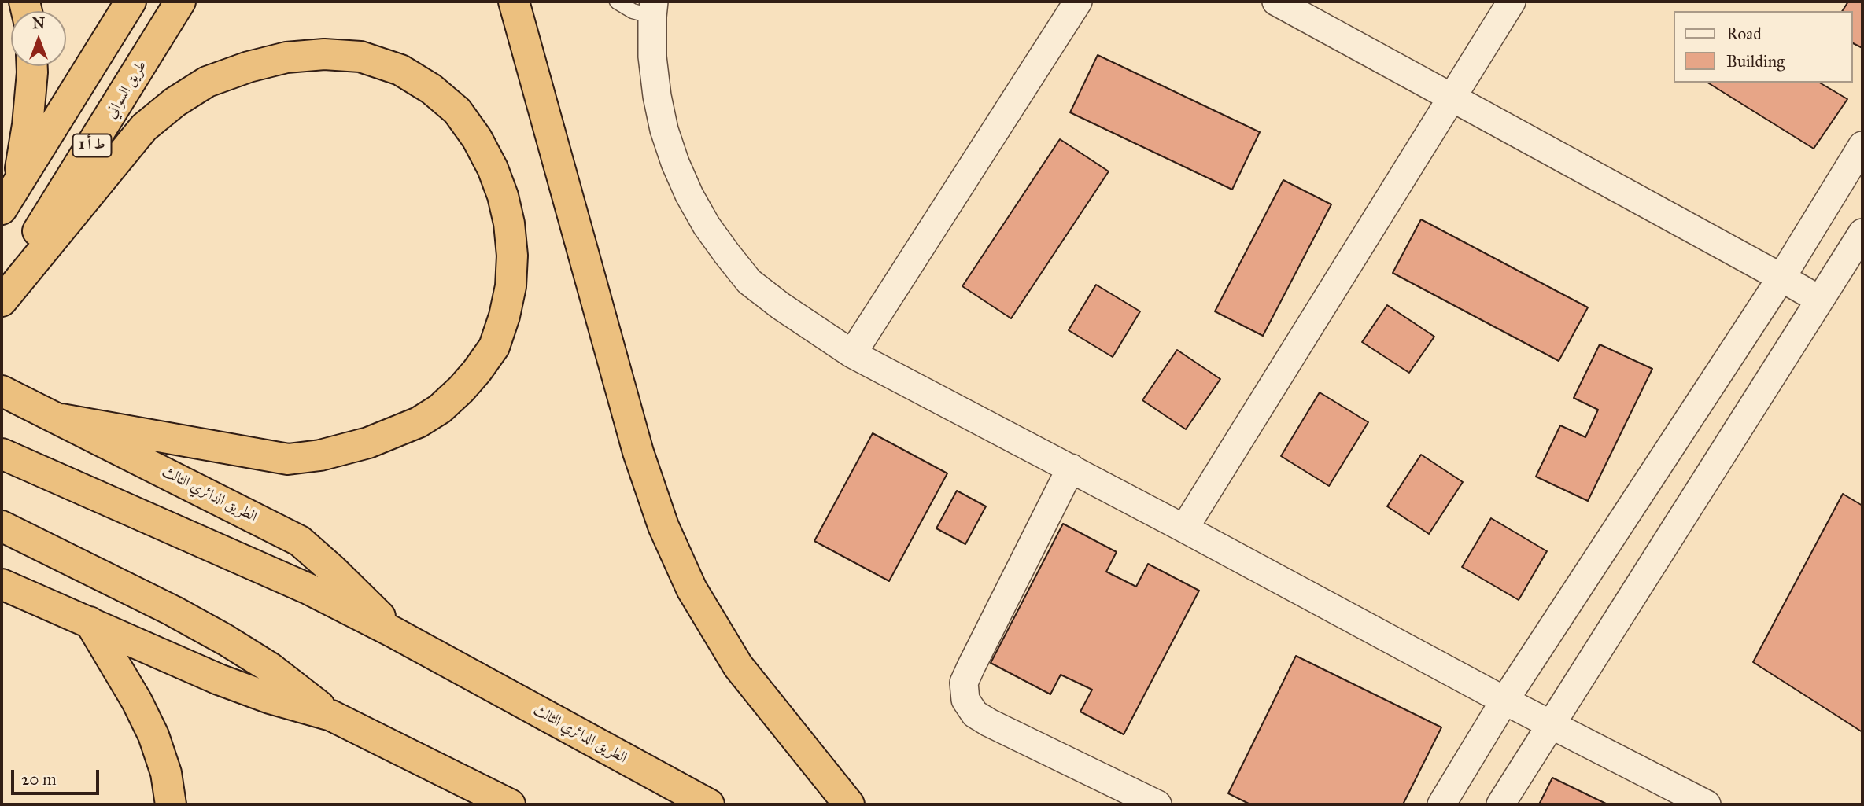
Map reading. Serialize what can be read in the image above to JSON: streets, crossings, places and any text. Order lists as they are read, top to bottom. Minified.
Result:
{"streets":{"highway":["طريق السواني","ط أ 1","الطريق الدائري الثالث"]},"legend":["Road","Building"],"scale_bar":"20 m","north":"top"}
